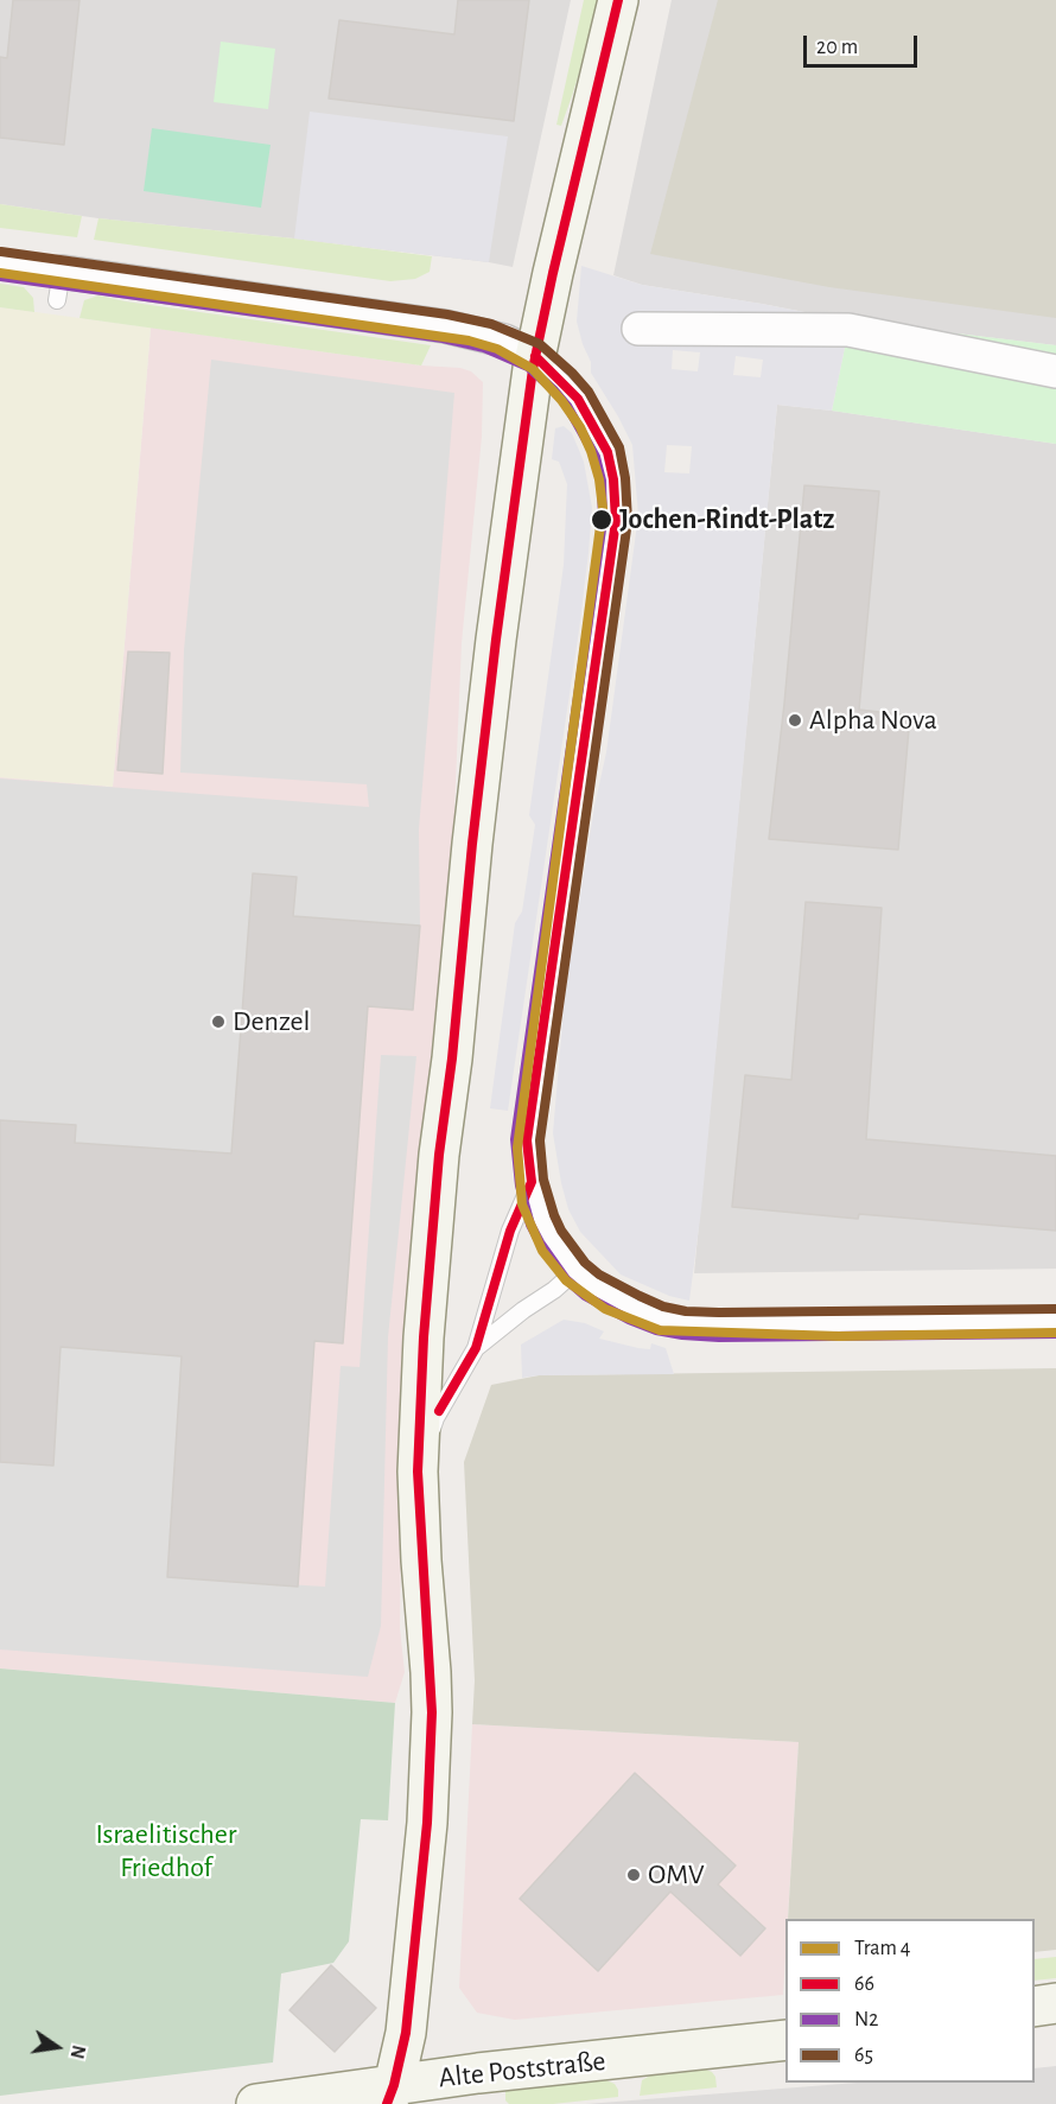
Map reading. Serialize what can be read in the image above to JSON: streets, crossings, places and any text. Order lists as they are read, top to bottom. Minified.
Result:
{"streets":{"main road":["Alte Poststraße"]},"parks":["Israelitischer Friedhof"],"places":["Jochen-Rindt-Platz","Alpha Nova","Denzel","OMV"],"lines":["transit line 66","transit line 65","tram line 4","transit line N2"],"legend":["Tram 4","66","N2","65"],"scale_bar":"20 m","north":"right"}
